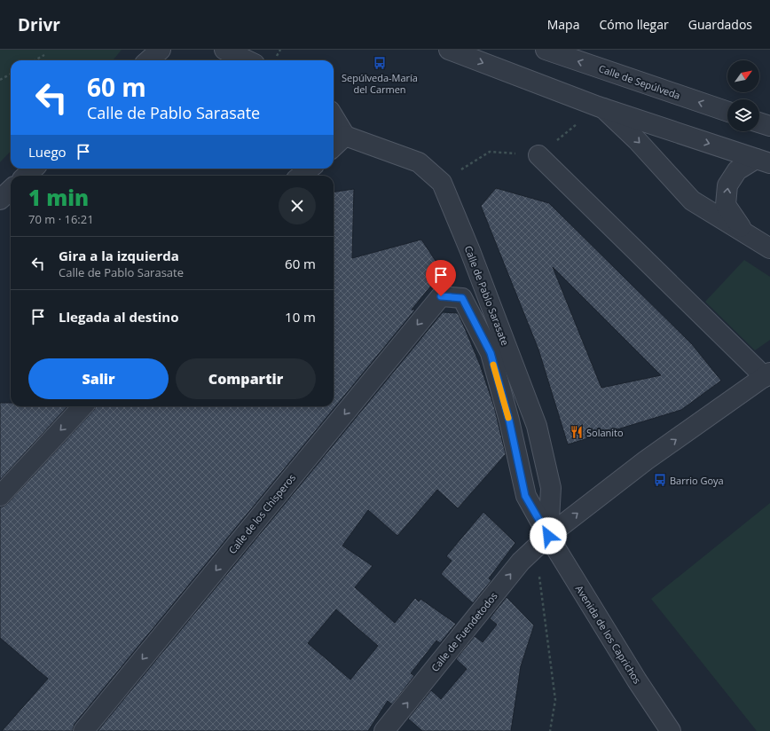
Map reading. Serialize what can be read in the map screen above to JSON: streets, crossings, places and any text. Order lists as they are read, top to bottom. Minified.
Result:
{"streets":{"street":["Calle de Sepúlveda","Calle de Pablo Sarasate","Calle de los Chisperos","Calle de Fuendetodos","Avenida de los Caprichos"]},"crossings":[["Calle de Pablo Sarasate","Calle de los Chisperos"],["Calle de Pablo Sarasate","Calle de Fuendetodos"],["Calle de Pablo Sarasate","Avenida de los Caprichos"],["Calle de Fuendetodos","Avenida de los Caprichos"]],"one_way":["Calle de los Chisperos","Calle de Fuendetodos"],"places":{"bus stop":["Sepúlveda-María del Carmen","Barrio Goya"],"restaurant":["Solanito"]},"north":"top right","page":{"header":"Drivr","nav":["Mapa","Cómo llegar","Guardados"],"turn":["60 m","Calle de Pablo Sarasate"],"then":"Luego","heading":["1 min","70 m · 16:21"],"list":[{"name":"Gira a la izquierda","note":"Calle de Pablo Sarasate","value":"60 m"},{"name":"Llegada al destino","value":"10 m"}],"buttons":["Salir","Compartir"]}}
